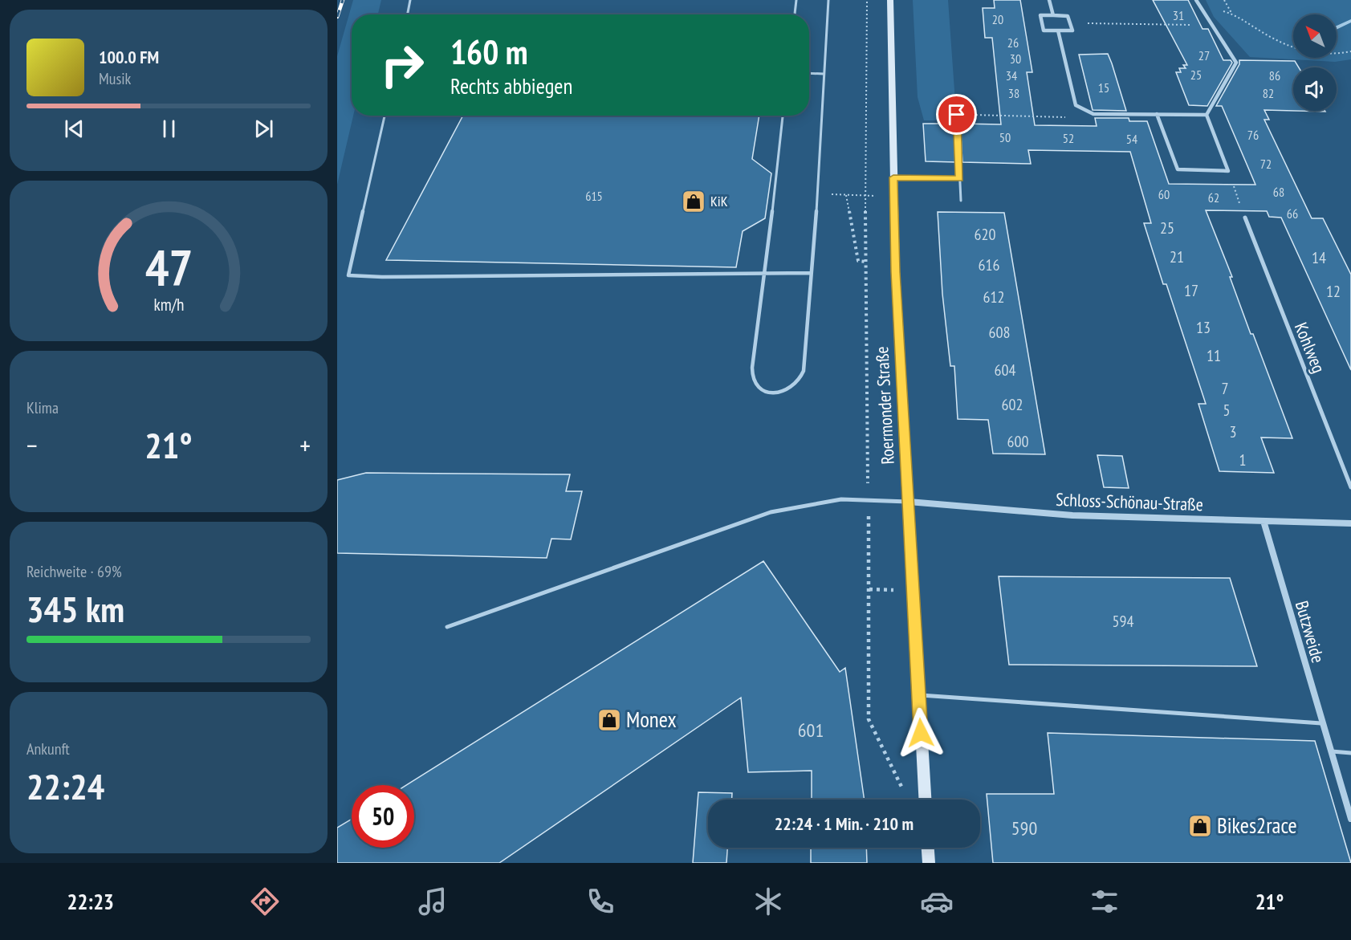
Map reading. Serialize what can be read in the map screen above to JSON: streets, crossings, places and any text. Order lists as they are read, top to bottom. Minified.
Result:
{"streets":{"main road":["Roermonder Straße"],"street":["Kohlweg","Schloss-Schönau-Straße","Butzweide"]},"crossings":[["Roermonder Straße","Schloss-Schönau-Straße"],["Schloss-Schönau-Straße","Butzweide"]],"places":{"shop":["KiK","Monex","Bikes2race"]},"house_numbers":["31","20","26","27","30","25","34","86","15","38","82","76","50","52","54","72","68","60","615","62","66","25","620","21","14","616","17","12","612","13","608","11","604","7","602","5","3","600","1","594","601","590"],"north":"top left","page":{"turn":["160 m","Rechts abbiegen"],"song":["100.0 FM","Musik"],"tile":["Klima",["Reichweite · 69%","345 km"],["Ankunft","22:24"]],"heat":["−","21°","+"],"limit":"50","trip":"22:24 · 1 Min. · 210 m","tabs":["22:23","21°"],"gauge":["47","km/h"]}}
